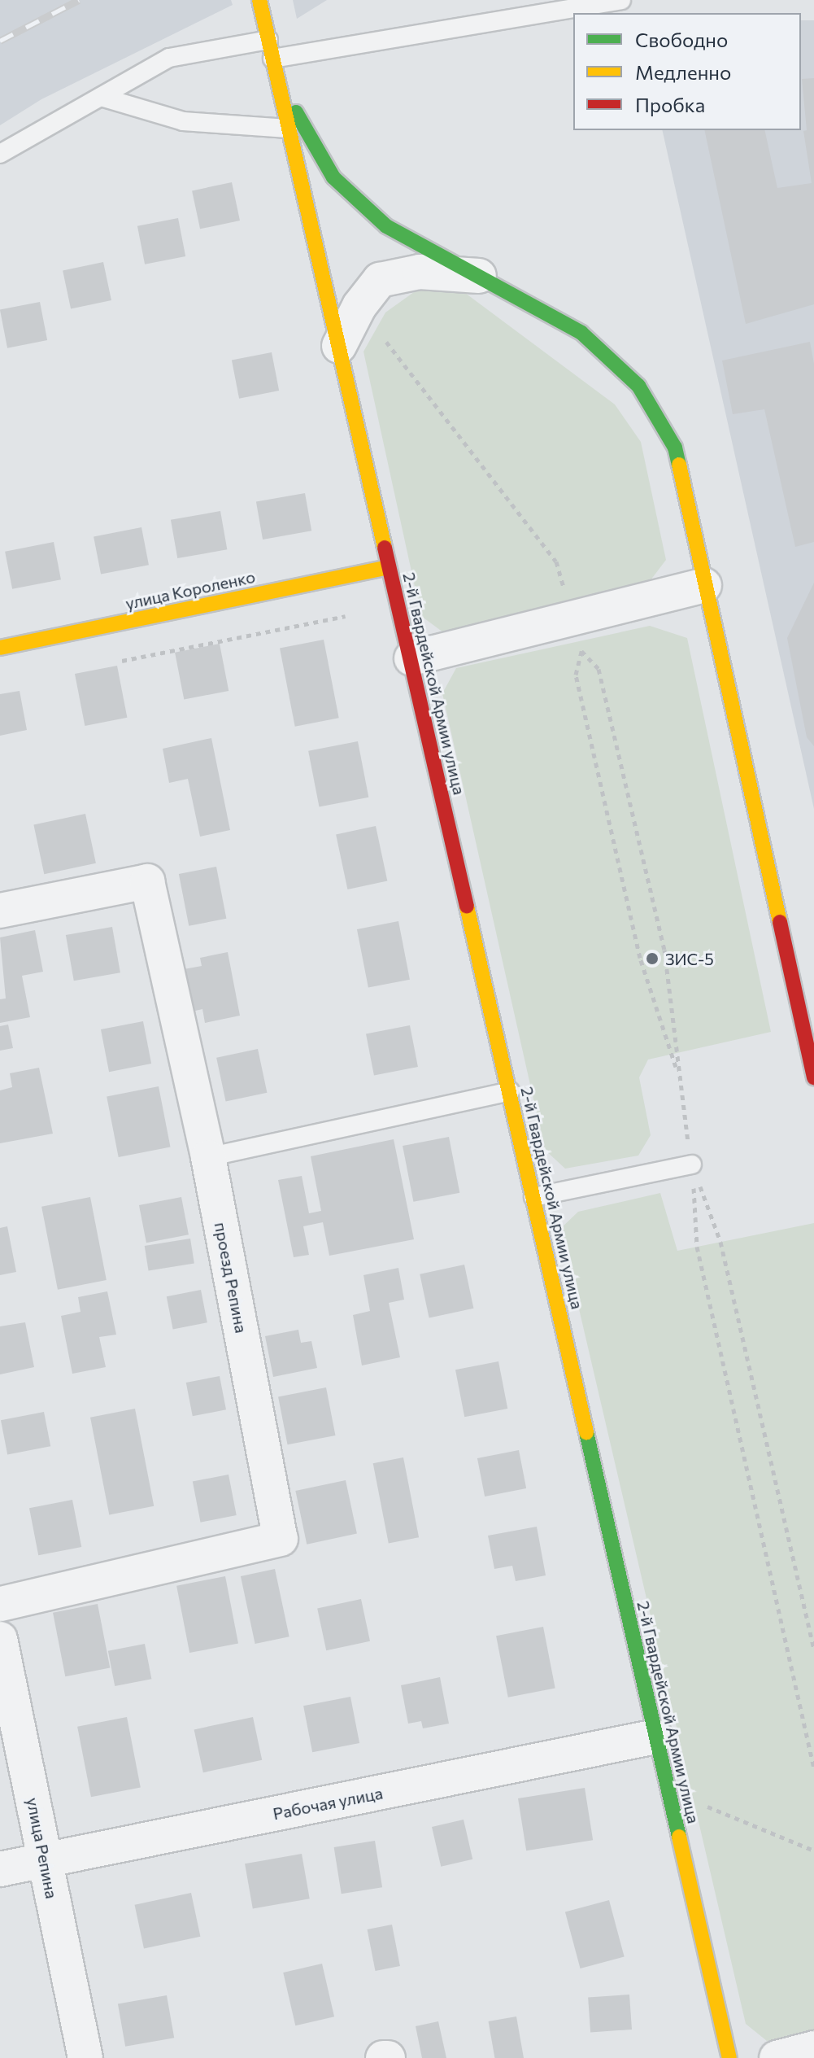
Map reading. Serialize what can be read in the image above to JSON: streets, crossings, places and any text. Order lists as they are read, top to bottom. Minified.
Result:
{"streets":{"main road":["улица Короленко","2-й Гвардейской Армии улица"],"street":["проезд Репина","Рабочая улица","улица Репина"]},"crossings":[["улица Короленко","2-й Гвардейской Армии улица"],["2-й Гвардейской Армии улица","Рабочая улица"],["Рабочая улица","улица Репина"]],"places":["ЗИС-5"],"legend":["Свободно","Медленно","Пробка"]}
